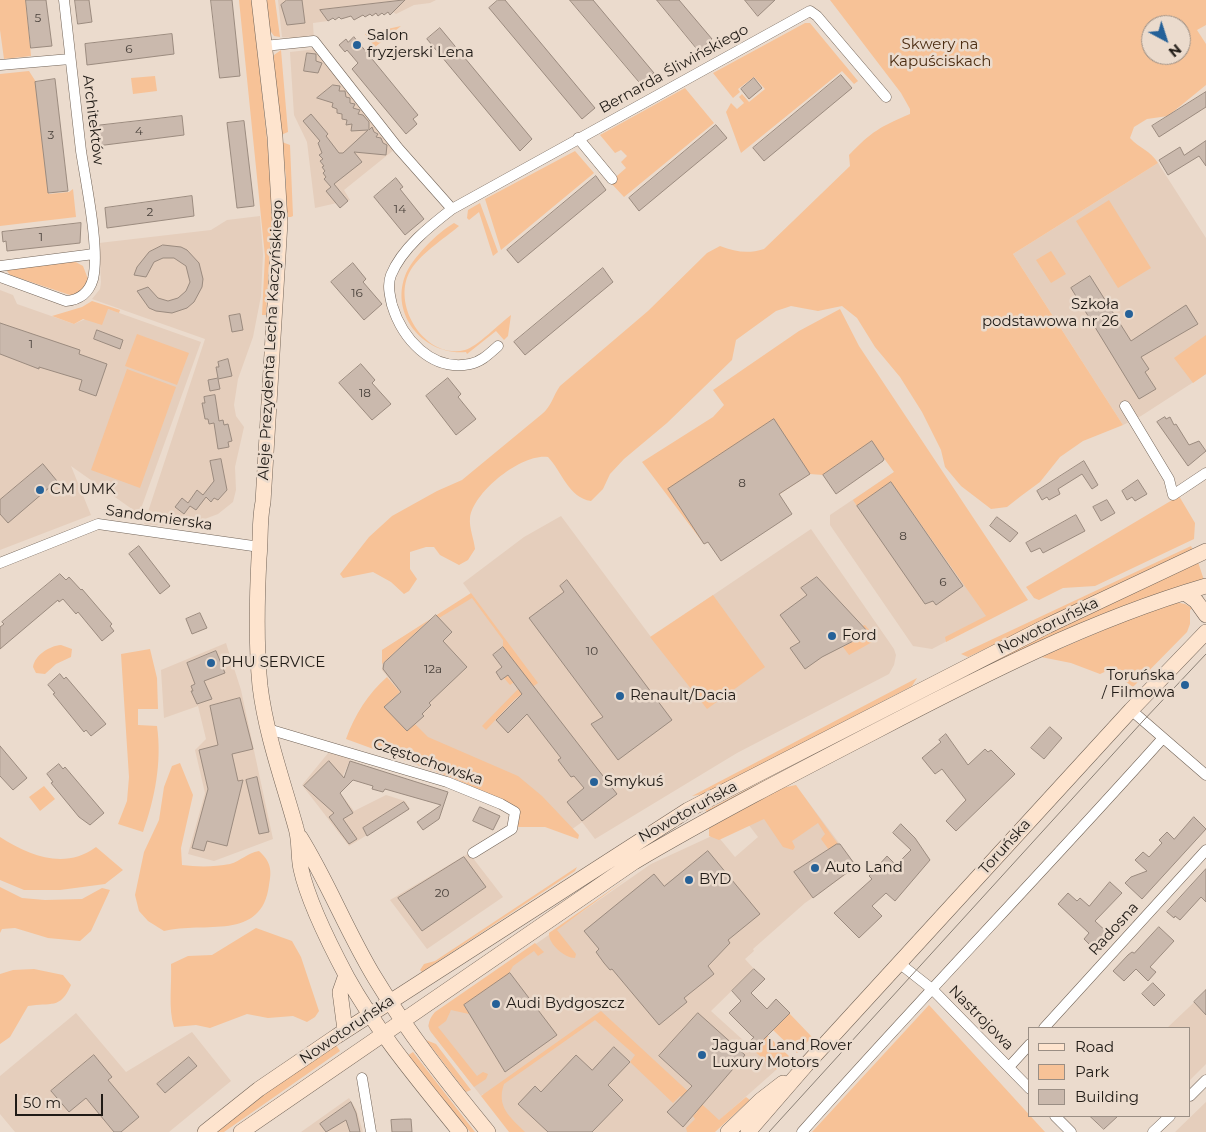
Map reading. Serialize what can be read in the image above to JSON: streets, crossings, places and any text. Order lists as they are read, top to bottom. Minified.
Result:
{"streets":{"main road":["Aleje Prezydenta Lecha Kaczyńskiego","Nowotoruńska","Toruńska"],"street":["Bernarda Śliwińskiego","Architektów","Sandomierska","Częstochowska","Radosna","Nastrojowa"]},"crossings":[["Aleje Prezydenta Lecha Kaczyńskiego","Sandomierska"],["Aleje Prezydenta Lecha Kaczyńskiego","Nowotoruńska"],["Aleje Prezydenta Lecha Kaczyńskiego","Częstochowska"],["Toruńska","Nastrojowa"]],"parks":["Skwery na Kapuściskach"],"places":["Salon fryzjerski Lena","Szkoła podstawowa nr 26","CM UMK","Ford","PHU SERVICE","Toruńska / Filmowa","Renault/Dacia","Smykuś","Auto Land","BYD","Audi Bydgoszcz","Jaguar Land Rover Luxury Motors"],"house_numbers":["5","6","4","3","14","2","1","16","1","18","8","8","6","10","12a","20"],"legend":["Road","Park","Building"],"scale_bar":"50 m","north":"bottom right"}
